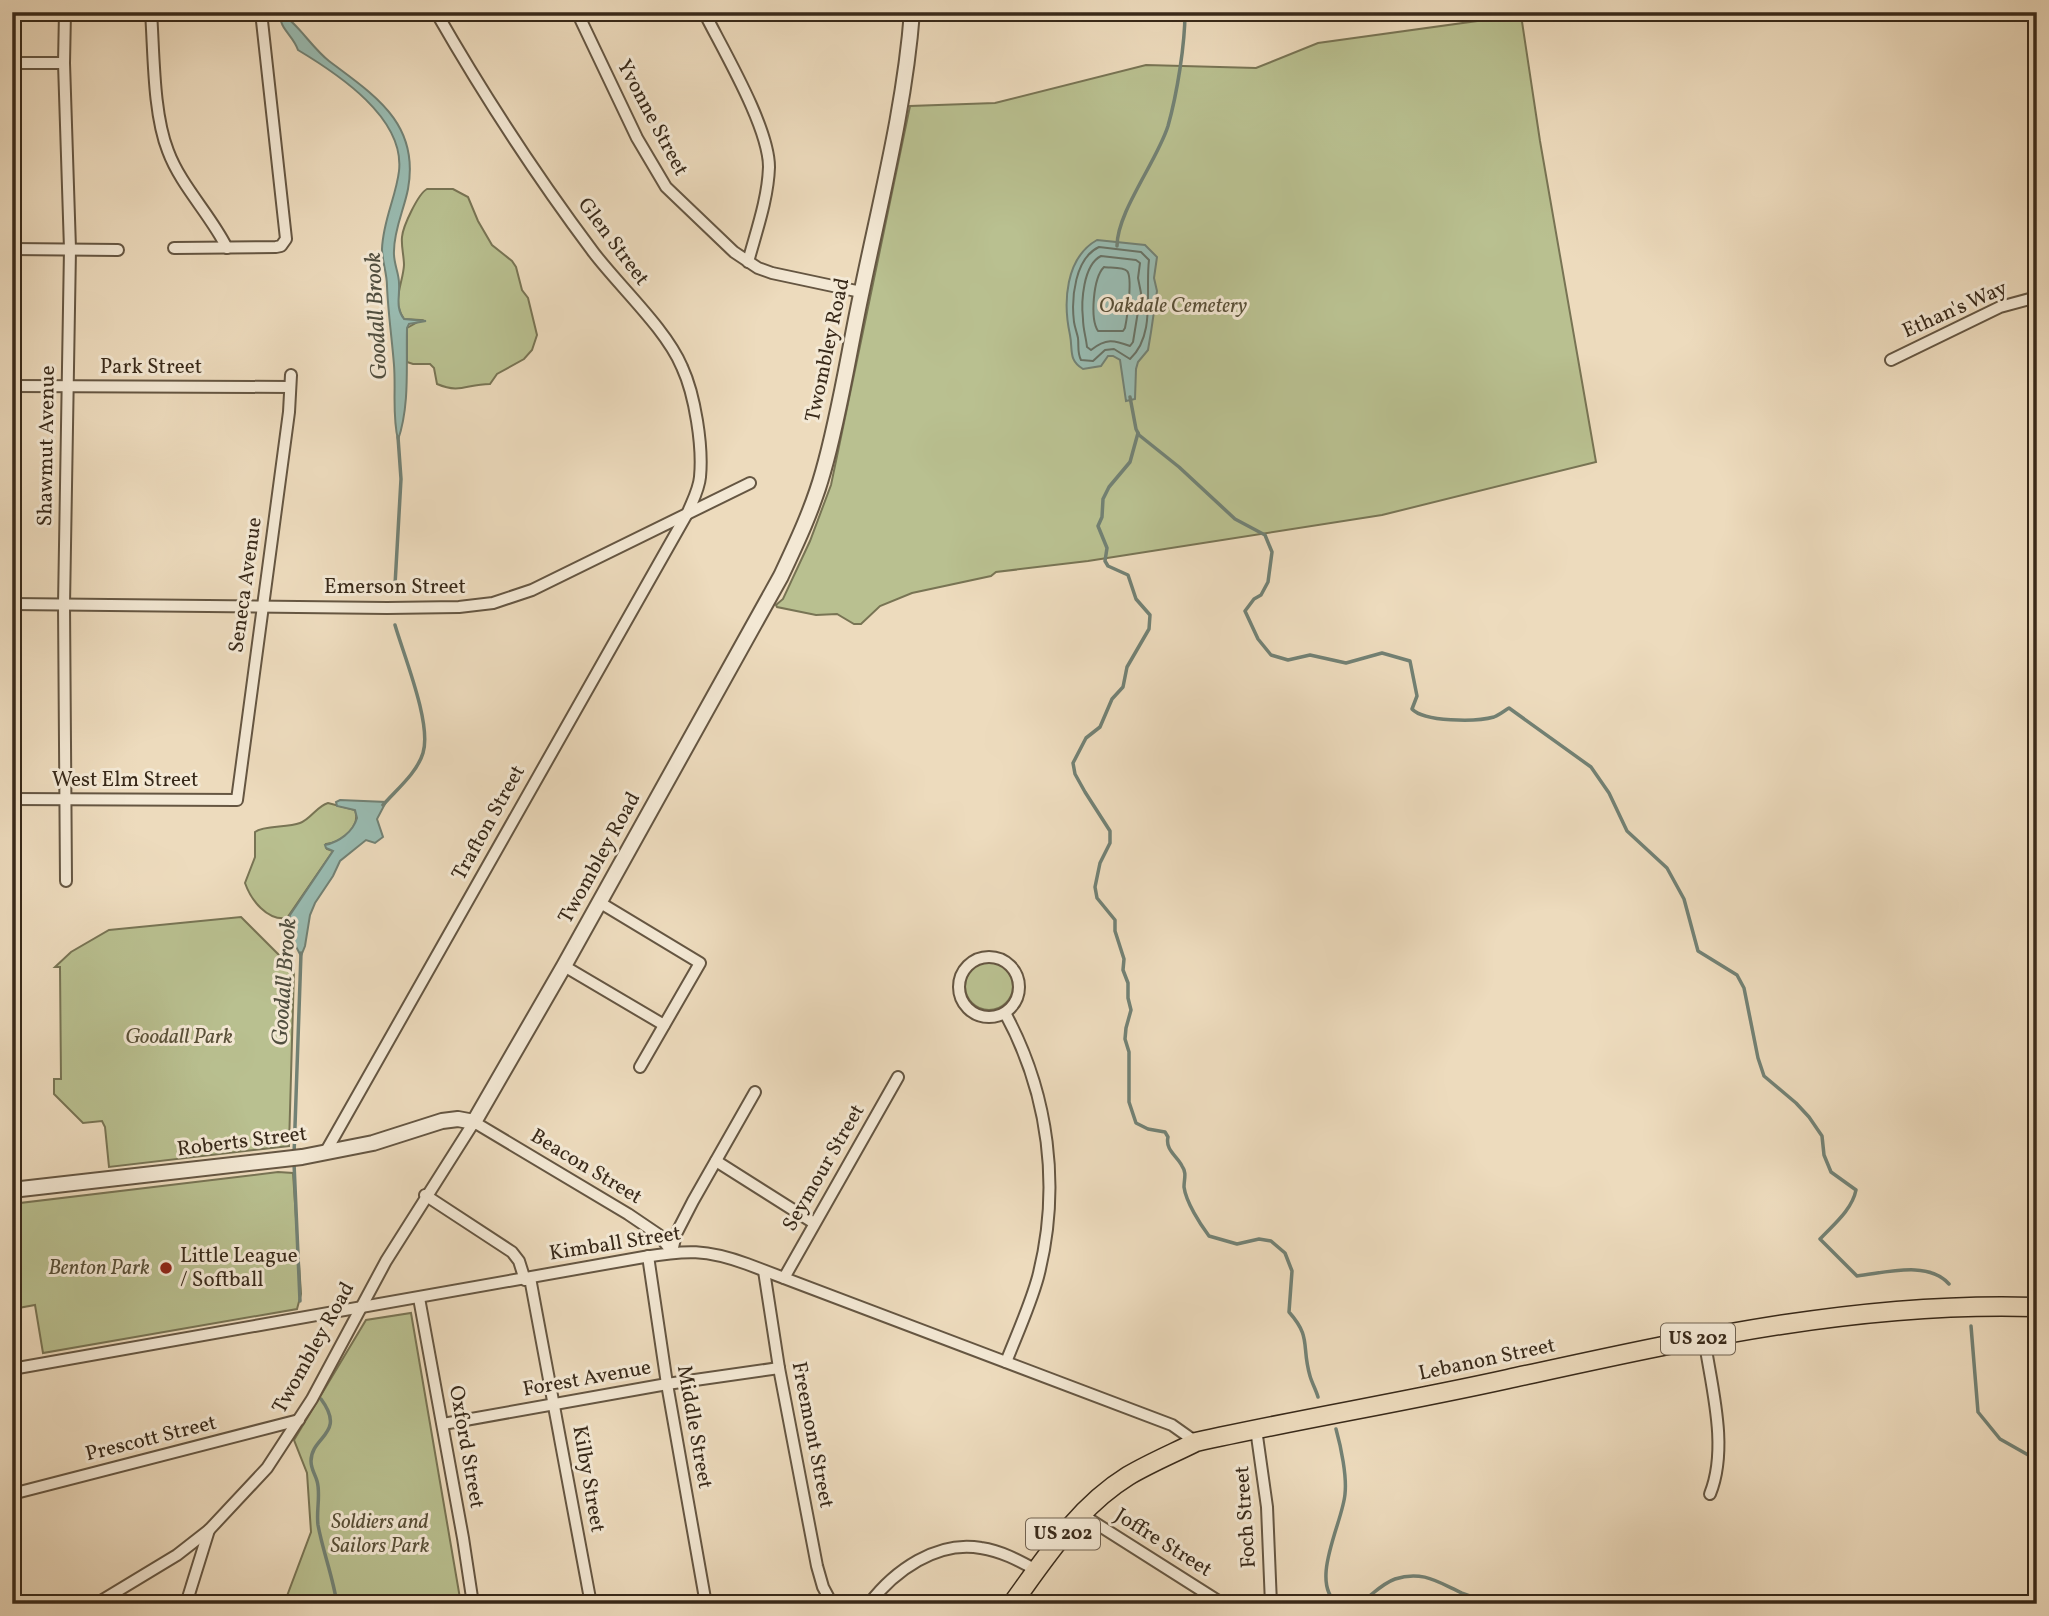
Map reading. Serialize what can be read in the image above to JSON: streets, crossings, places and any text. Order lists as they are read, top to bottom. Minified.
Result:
{"streets":{"highway":["US 202","Lebanon Street"],"street":["Yvonne Street","Glen Street","Ethan's Way","Twombley Road","Park Street","Shawmut Avenue","Seneca Avenue","Emerson Street","West Elm Street","Trafton Street","Roberts Street","Beacon Street","Seymour Street","Kimball Street","Forest Avenue","Middle Street","Freemont Street","Prescott Street","Oxford Street","Kilby Street","Foch Street","Joffre Street"]},"crossings":[["Yvonne Street","Twombley Road"],["Glen Street","Emerson Street"],["Glen Street","Trafton Street"],["Twombley Road","Roberts Street"],["Twombley Road","Beacon Street"],["Twombley Road","Kimball Street"],["Twombley Road","Prescott Street"],["Twombley Road","Kilby Street"],["Park Street","Shawmut Avenue"],["Park Street","Seneca Avenue"],["Shawmut Avenue","Emerson Street"],["Shawmut Avenue","West Elm Street"],["Seneca Avenue","Emerson Street"],["Seneca Avenue","West Elm Street"],["Emerson Street","Trafton Street"],["Trafton Street","Roberts Street"],["Roberts Street","Beacon Street"],["Beacon Street","Kimball Street"],["Seymour Street","Kimball Street"],["Kimball Street","Lebanon Street"],["Kimball Street","Middle Street"],["Kimball Street","Freemont Street"],["Kimball Street","Oxford Street"],["Kimball Street","Kilby Street"],["Lebanon Street","Foch Street"],["Lebanon Street","Joffre Street"],["Forest Avenue","Middle Street"],["Forest Avenue","Freemont Street"],["Forest Avenue","Oxford Street"],["Forest Avenue","Kilby Street"]],"water":["Goodall Brook"],"parks":["Oakdale Cemetery","Goodall Park","Benton Park","Soldiers and Sailors Park"],"places":["Little League / Softball"]}
